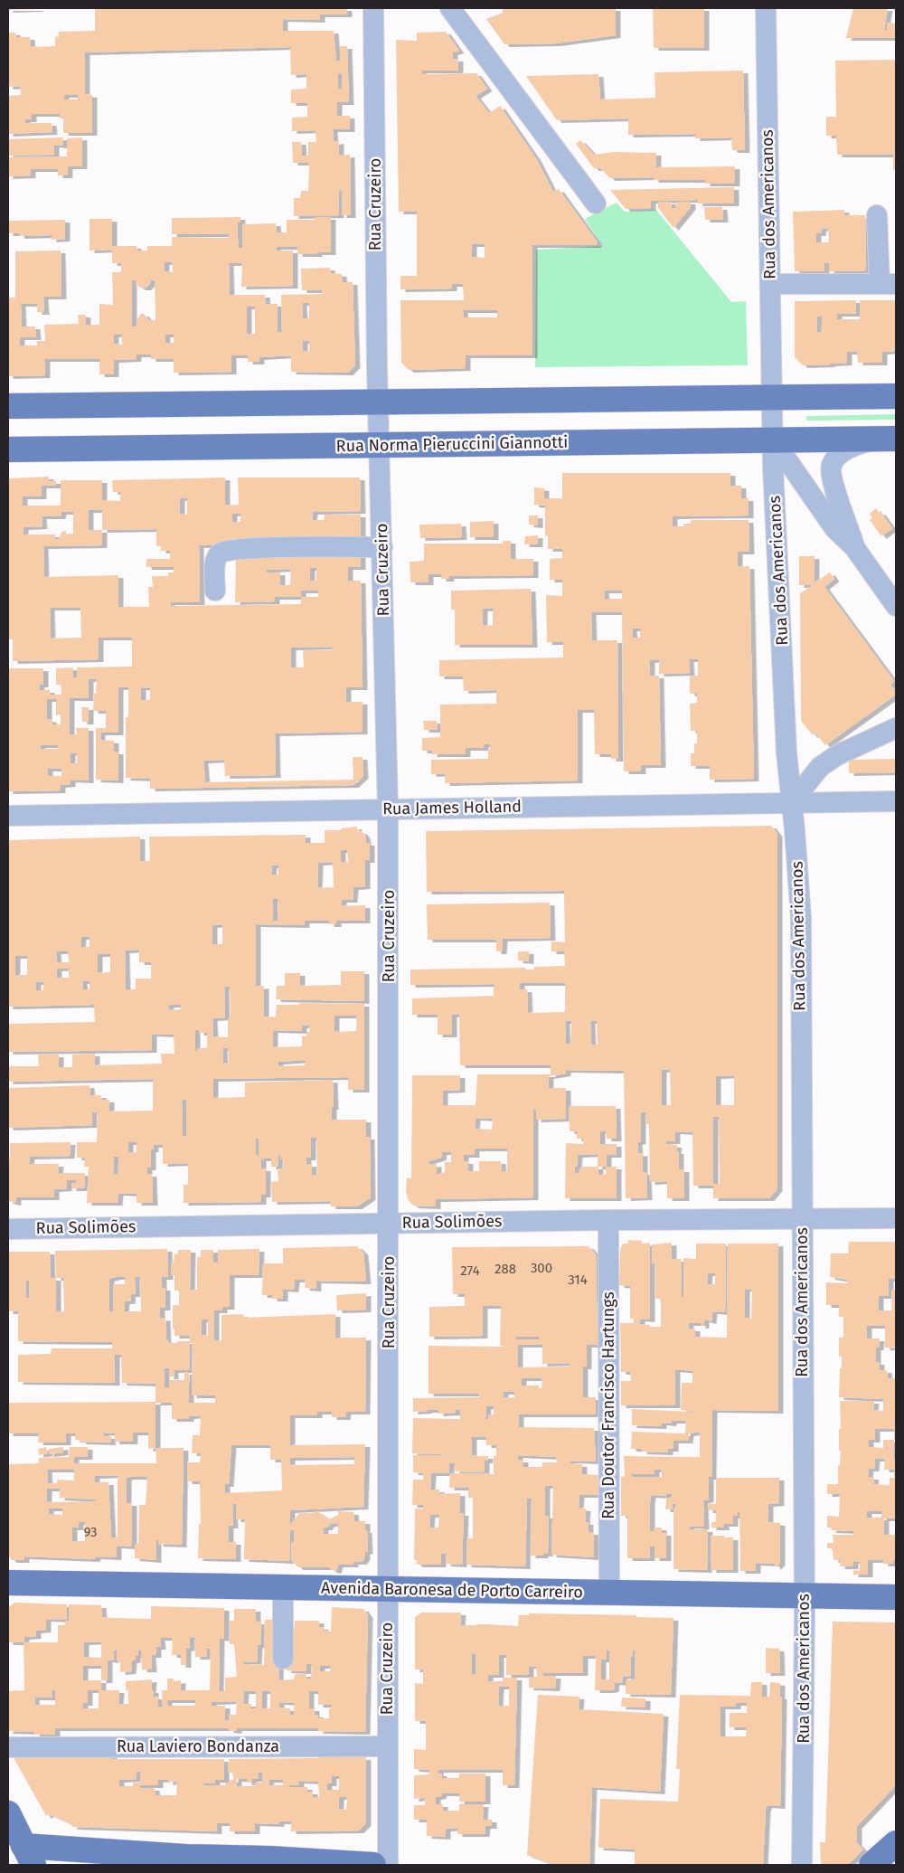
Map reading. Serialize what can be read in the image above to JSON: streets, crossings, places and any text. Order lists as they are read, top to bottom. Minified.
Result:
{"streets":{"main road":["Rua Norma Pieruccini Giannotti","Avenida Baronesa de Porto Carreiro"],"street":["Rua Cruzeiro","Rua dos Americanos","Rua James Holland","Rua Solimões","Rua Doutor Francisco Hartungs","Rua Laviero Bondanza"]},"crossings":[["Rua Cruzeiro","Rua Norma Pieruccini Giannotti"],["Rua Cruzeiro","Rua James Holland"],["Rua Cruzeiro","Rua Solimões"],["Rua Cruzeiro","Avenida Baronesa de Porto Carreiro"],["Rua Cruzeiro","Rua Laviero Bondanza"],["Rua dos Americanos","Rua Norma Pieruccini Giannotti"],["Rua dos Americanos","Rua James Holland"],["Rua dos Americanos","Rua Solimões"],["Rua dos Americanos","Avenida Baronesa de Porto Carreiro"],["Rua Solimões","Rua Doutor Francisco Hartungs"],["Rua Doutor Francisco Hartungs","Avenida Baronesa de Porto Carreiro"]],"house_numbers":["300","288","274","314","93"]}
